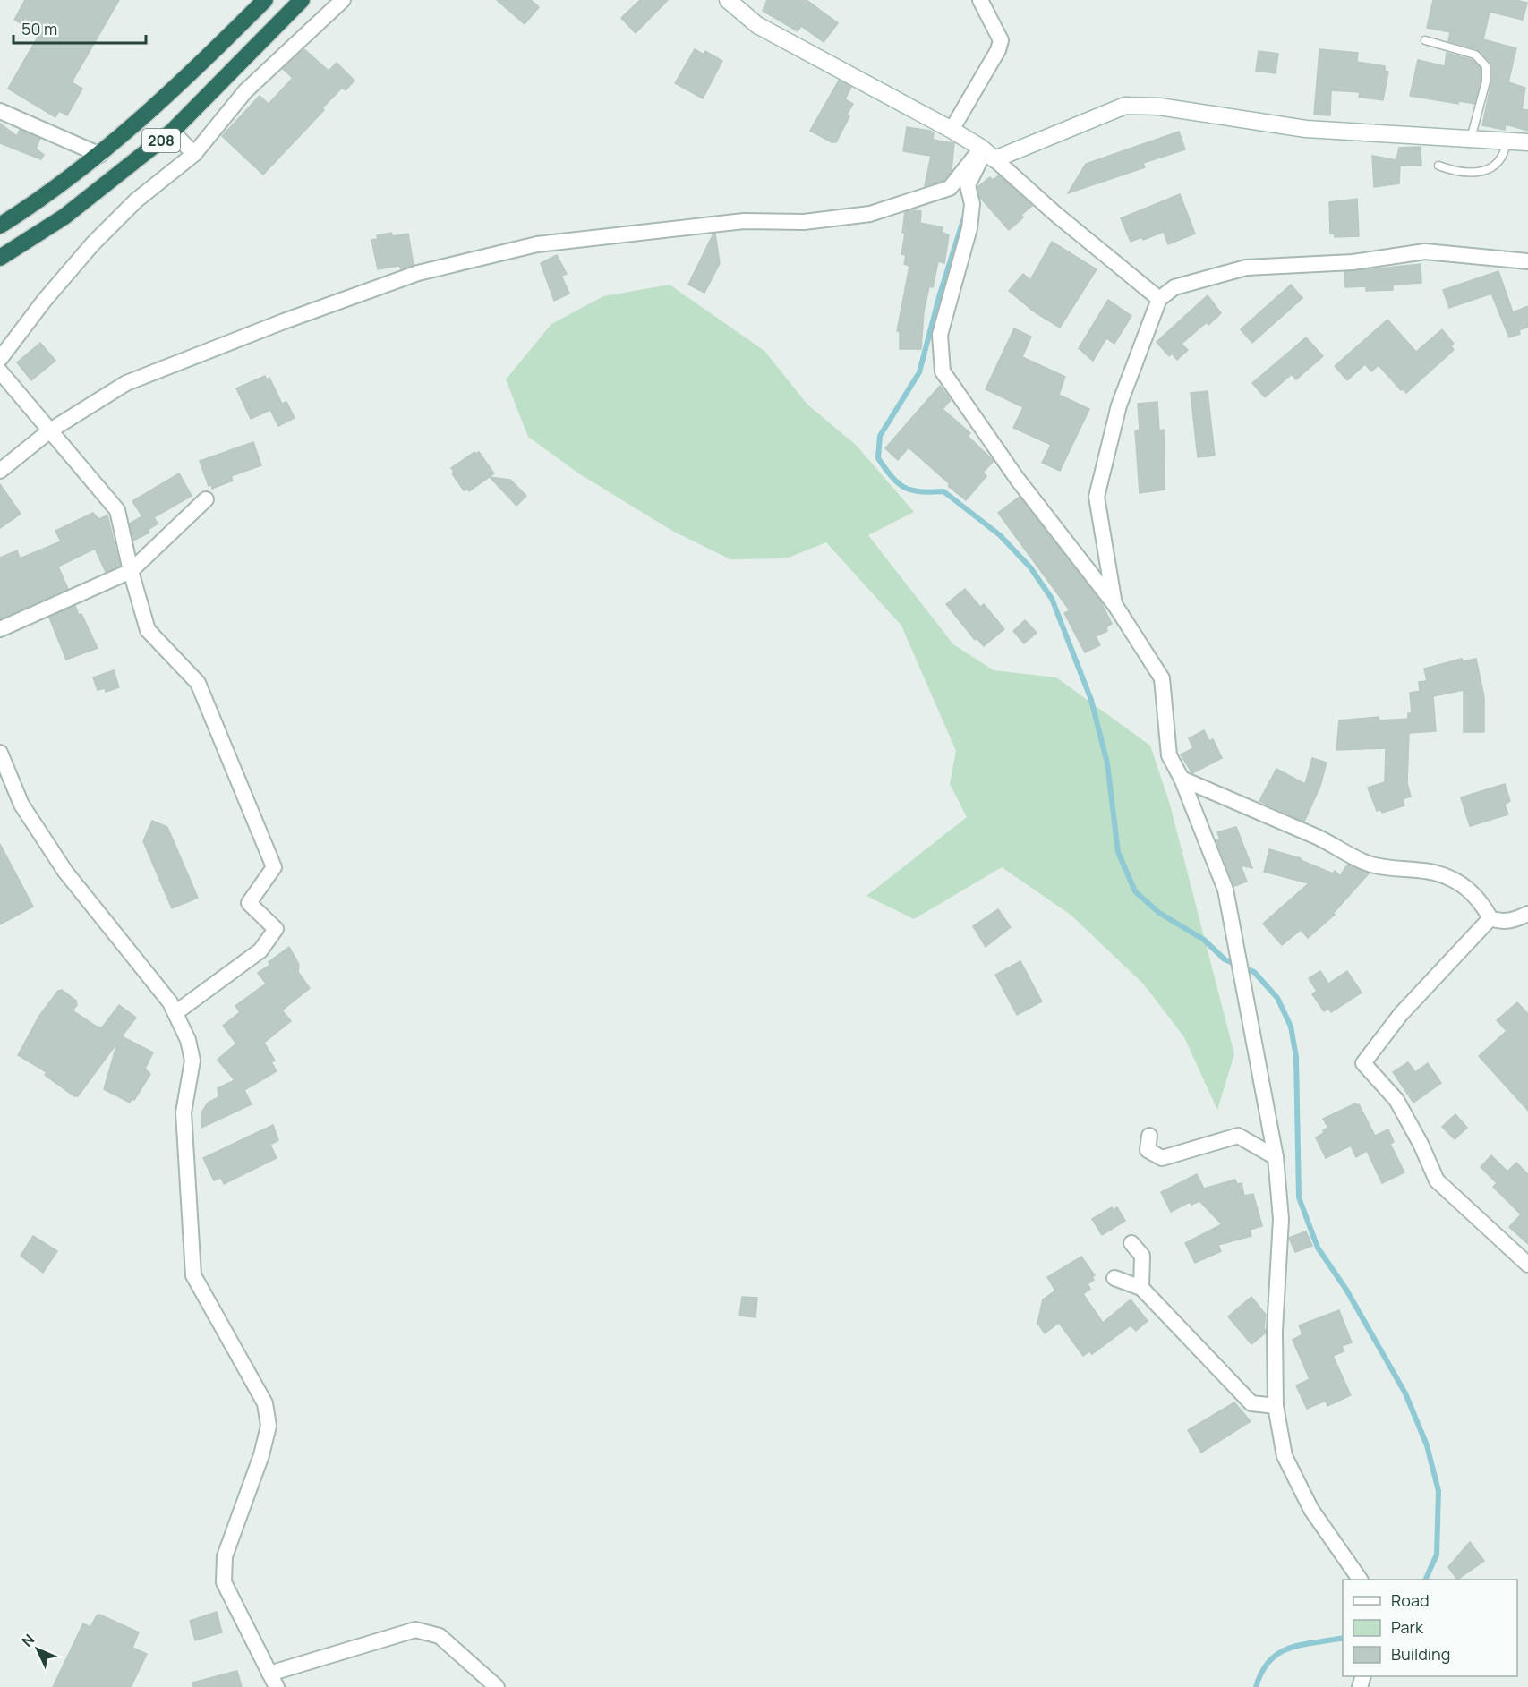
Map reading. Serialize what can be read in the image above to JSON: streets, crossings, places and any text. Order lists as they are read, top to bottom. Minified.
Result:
{"streets":{"highway":["208"]},"legend":["Road","Park","Building"],"scale_bar":"50 m","north":"top left"}
